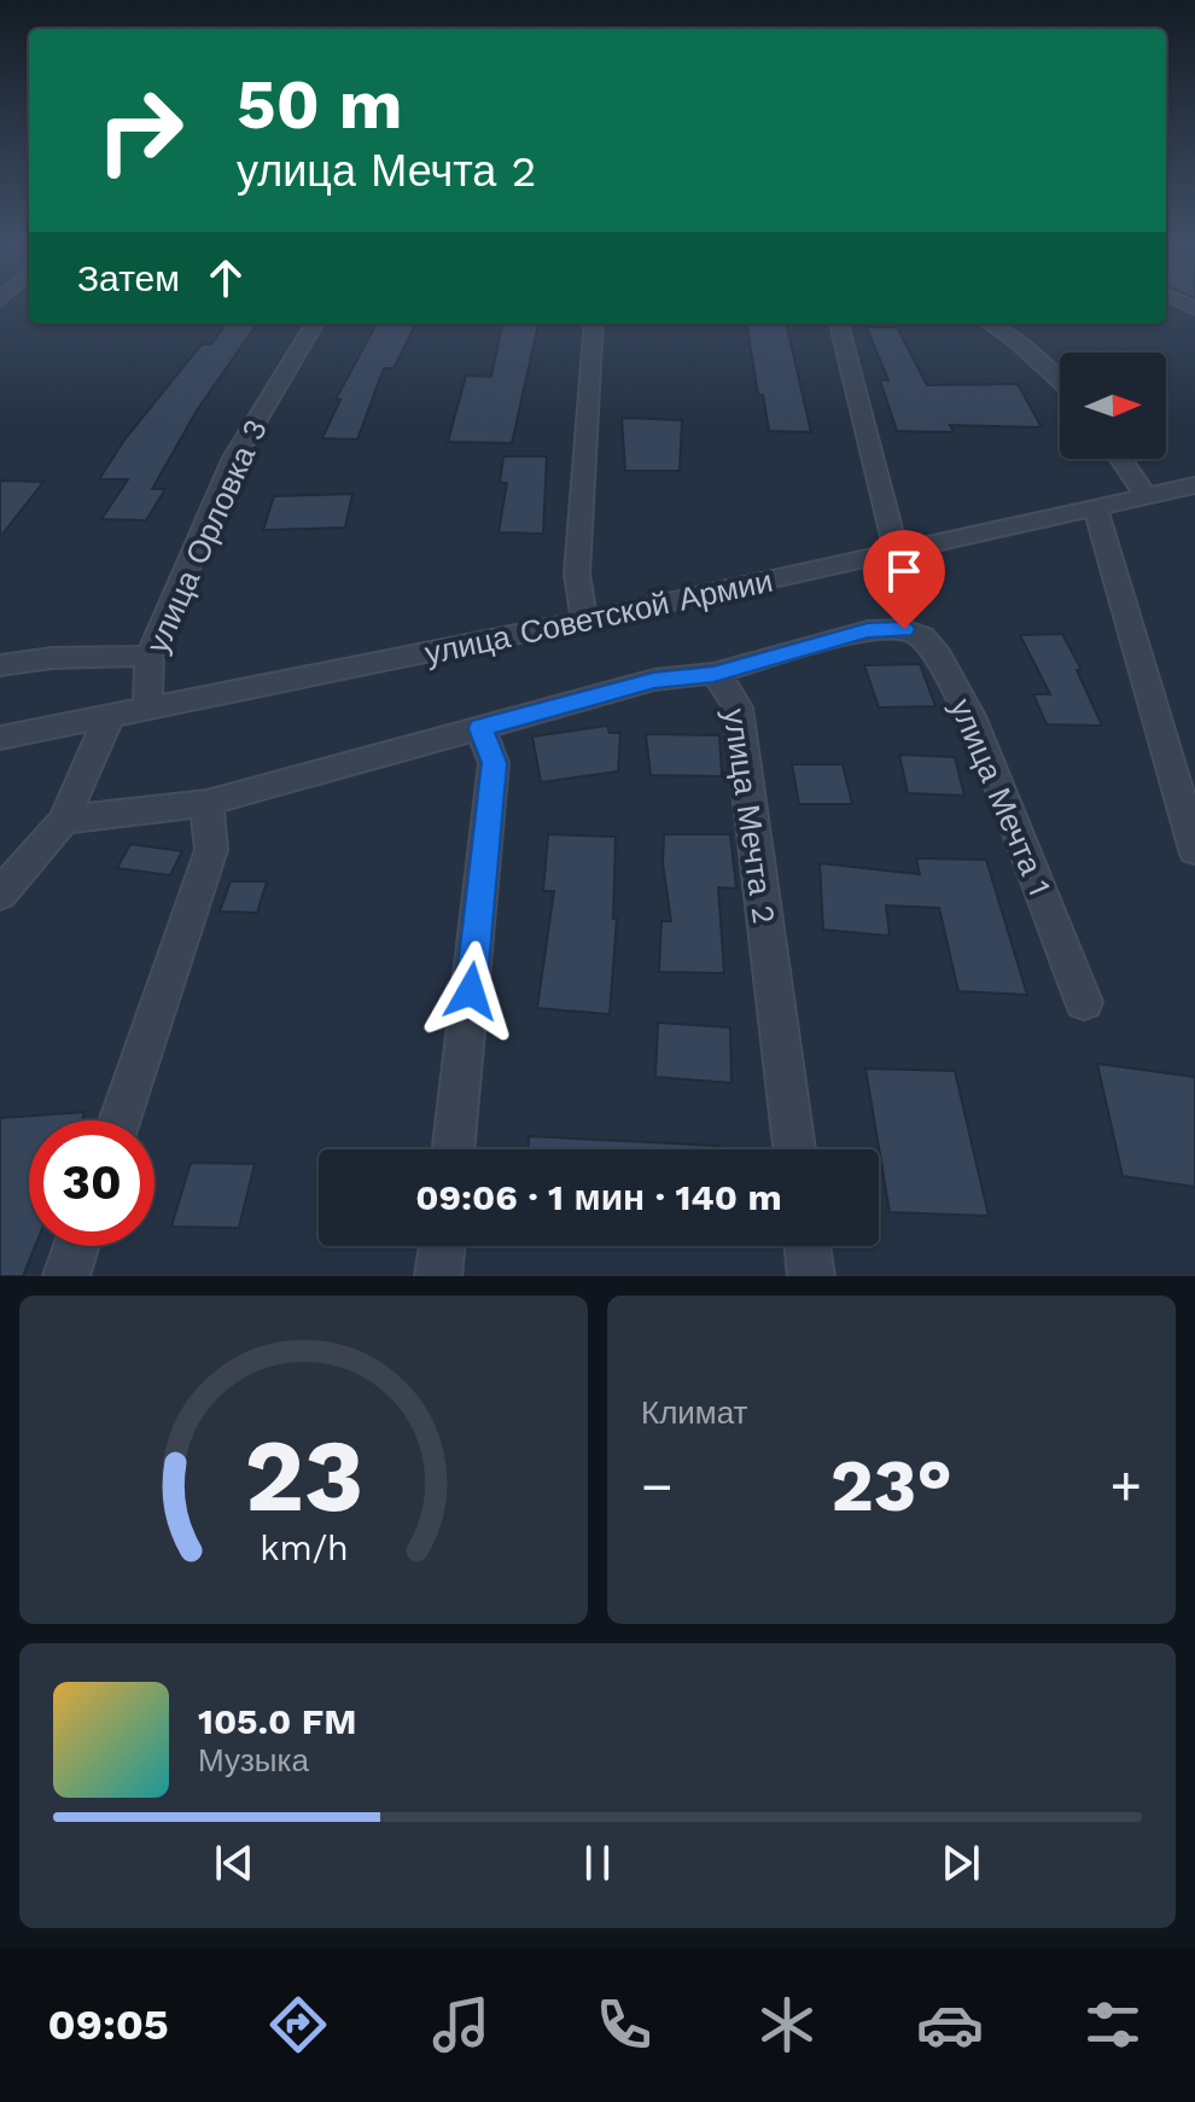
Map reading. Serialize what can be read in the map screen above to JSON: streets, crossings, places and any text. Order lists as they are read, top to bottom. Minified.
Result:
{"streets":{"street":["улица Орловка 3","улица Советской Армии","улица Мечта 1","улица Мечта 2"]},"crossings":[["улица Орловка 3","улица Советской Армии"],["улица Мечта 1","улица Мечта 2"]],"north":"right","page":{"turn":["50 m","улица Мечта 2"],"then":"Затем","limit":"30","trip":"09:06 · 1 мин · 140 m","tile":"Климат","heat":["−","23°","+"],"song":["105.0 FM","Музыка"],"tabs":"09:05","gauge":["23","km/h"]}}
